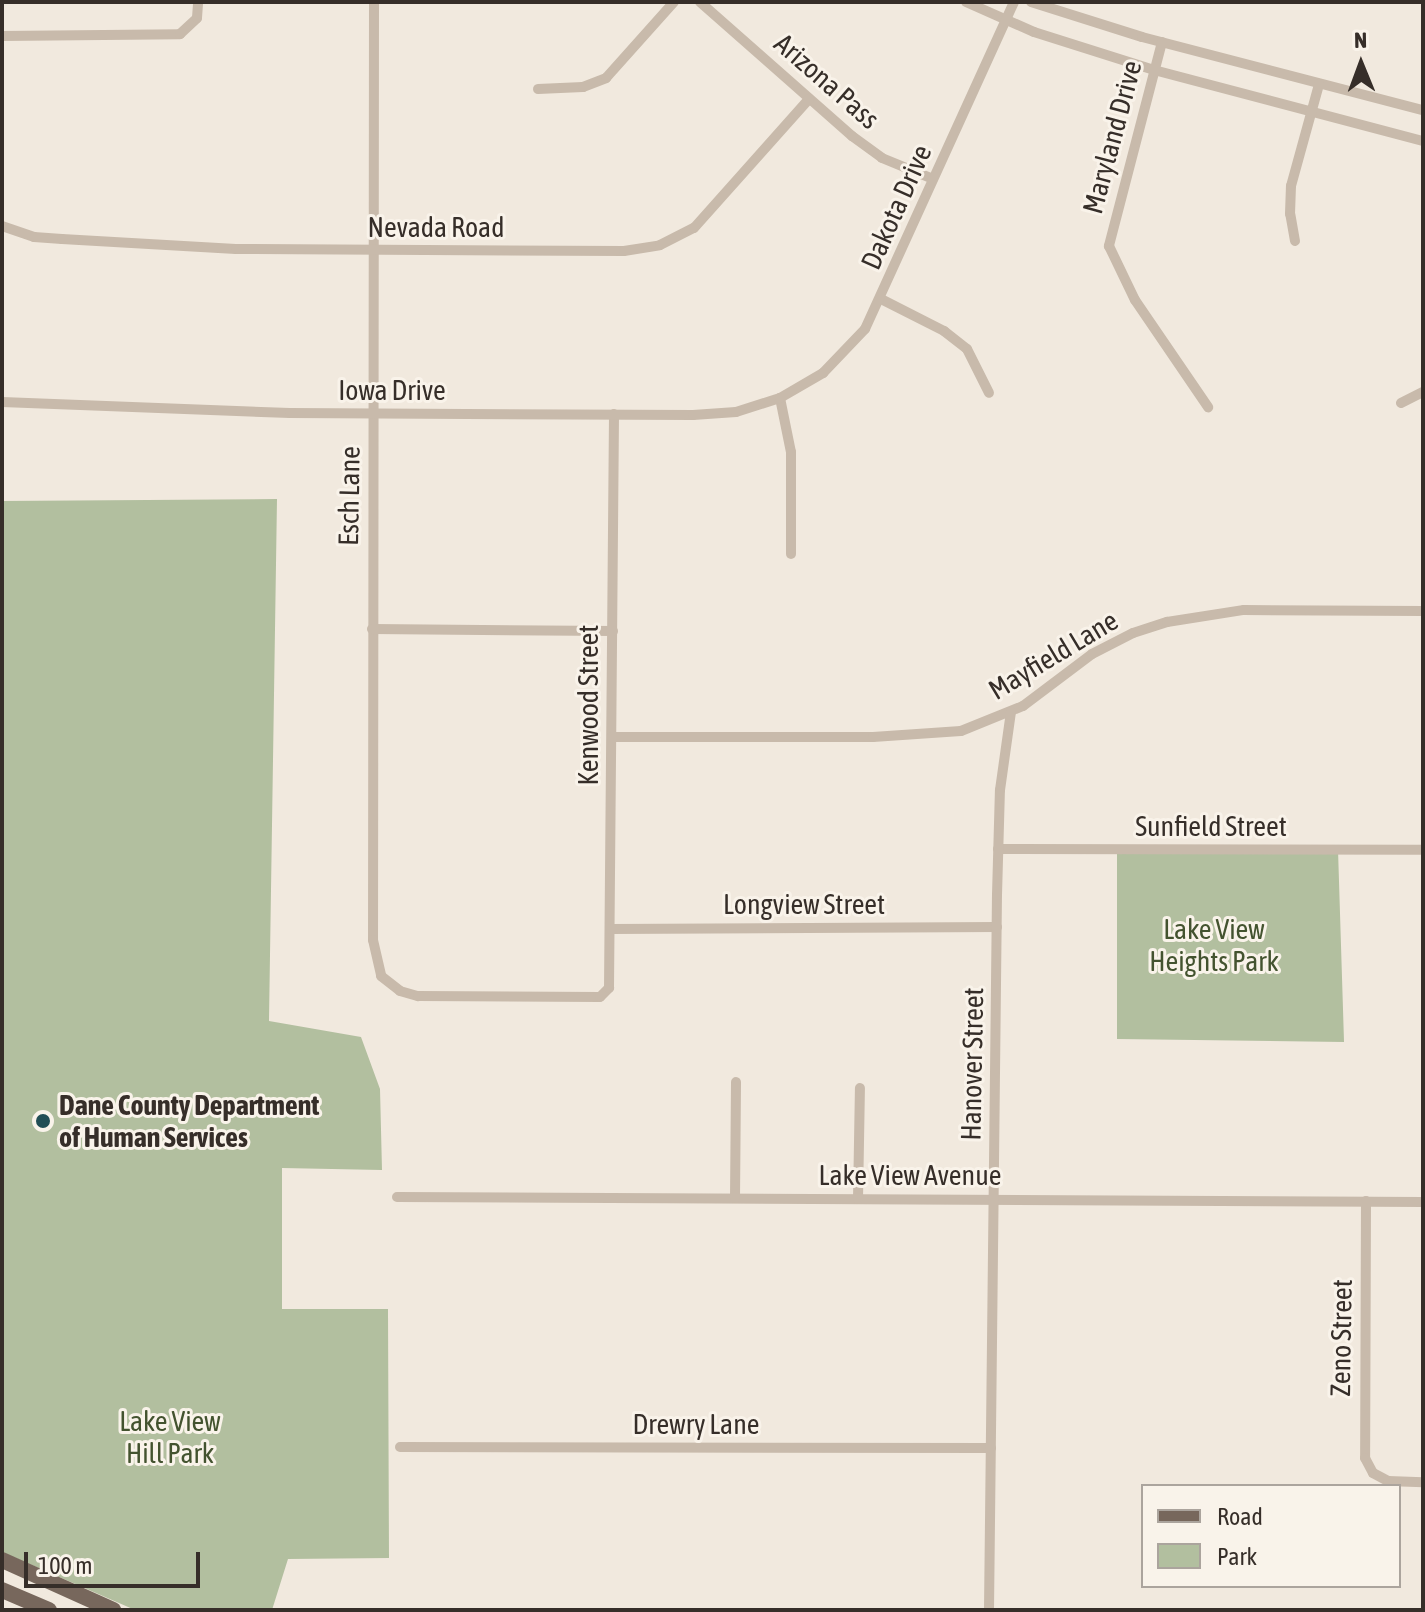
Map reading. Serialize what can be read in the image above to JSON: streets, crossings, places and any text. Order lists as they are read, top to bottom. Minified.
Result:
{"streets":{"street":["Arizona Pass","Maryland Drive","Dakota Drive","Nevada Road","Iowa Drive","Esch Lane","Mayfield Lane","Kenwood Street","Sunfield Street","Longview Street","Hanover Street","Lake View Avenue","Zeno Street","Drewry Lane"]},"crossings":[["Arizona Pass","Dakota Drive"],["Arizona Pass","Nevada Road"],["Dakota Drive","Iowa Drive"],["Nevada Road","Esch Lane"],["Iowa Drive","Esch Lane"],["Iowa Drive","Kenwood Street"],["Esch Lane","Kenwood Street"],["Mayfield Lane","Kenwood Street"],["Mayfield Lane","Hanover Street"],["Kenwood Street","Longview Street"],["Sunfield Street","Hanover Street"],["Longview Street","Hanover Street"],["Hanover Street","Lake View Avenue"],["Hanover Street","Drewry Lane"],["Lake View Avenue","Zeno Street"]],"parks":["Lake View Heights Park","Lake View Hill Park"],"places":["Dane County Department of Human Services"],"legend":["Road","Park"],"scale_bar":"100 m","north":"top"}
